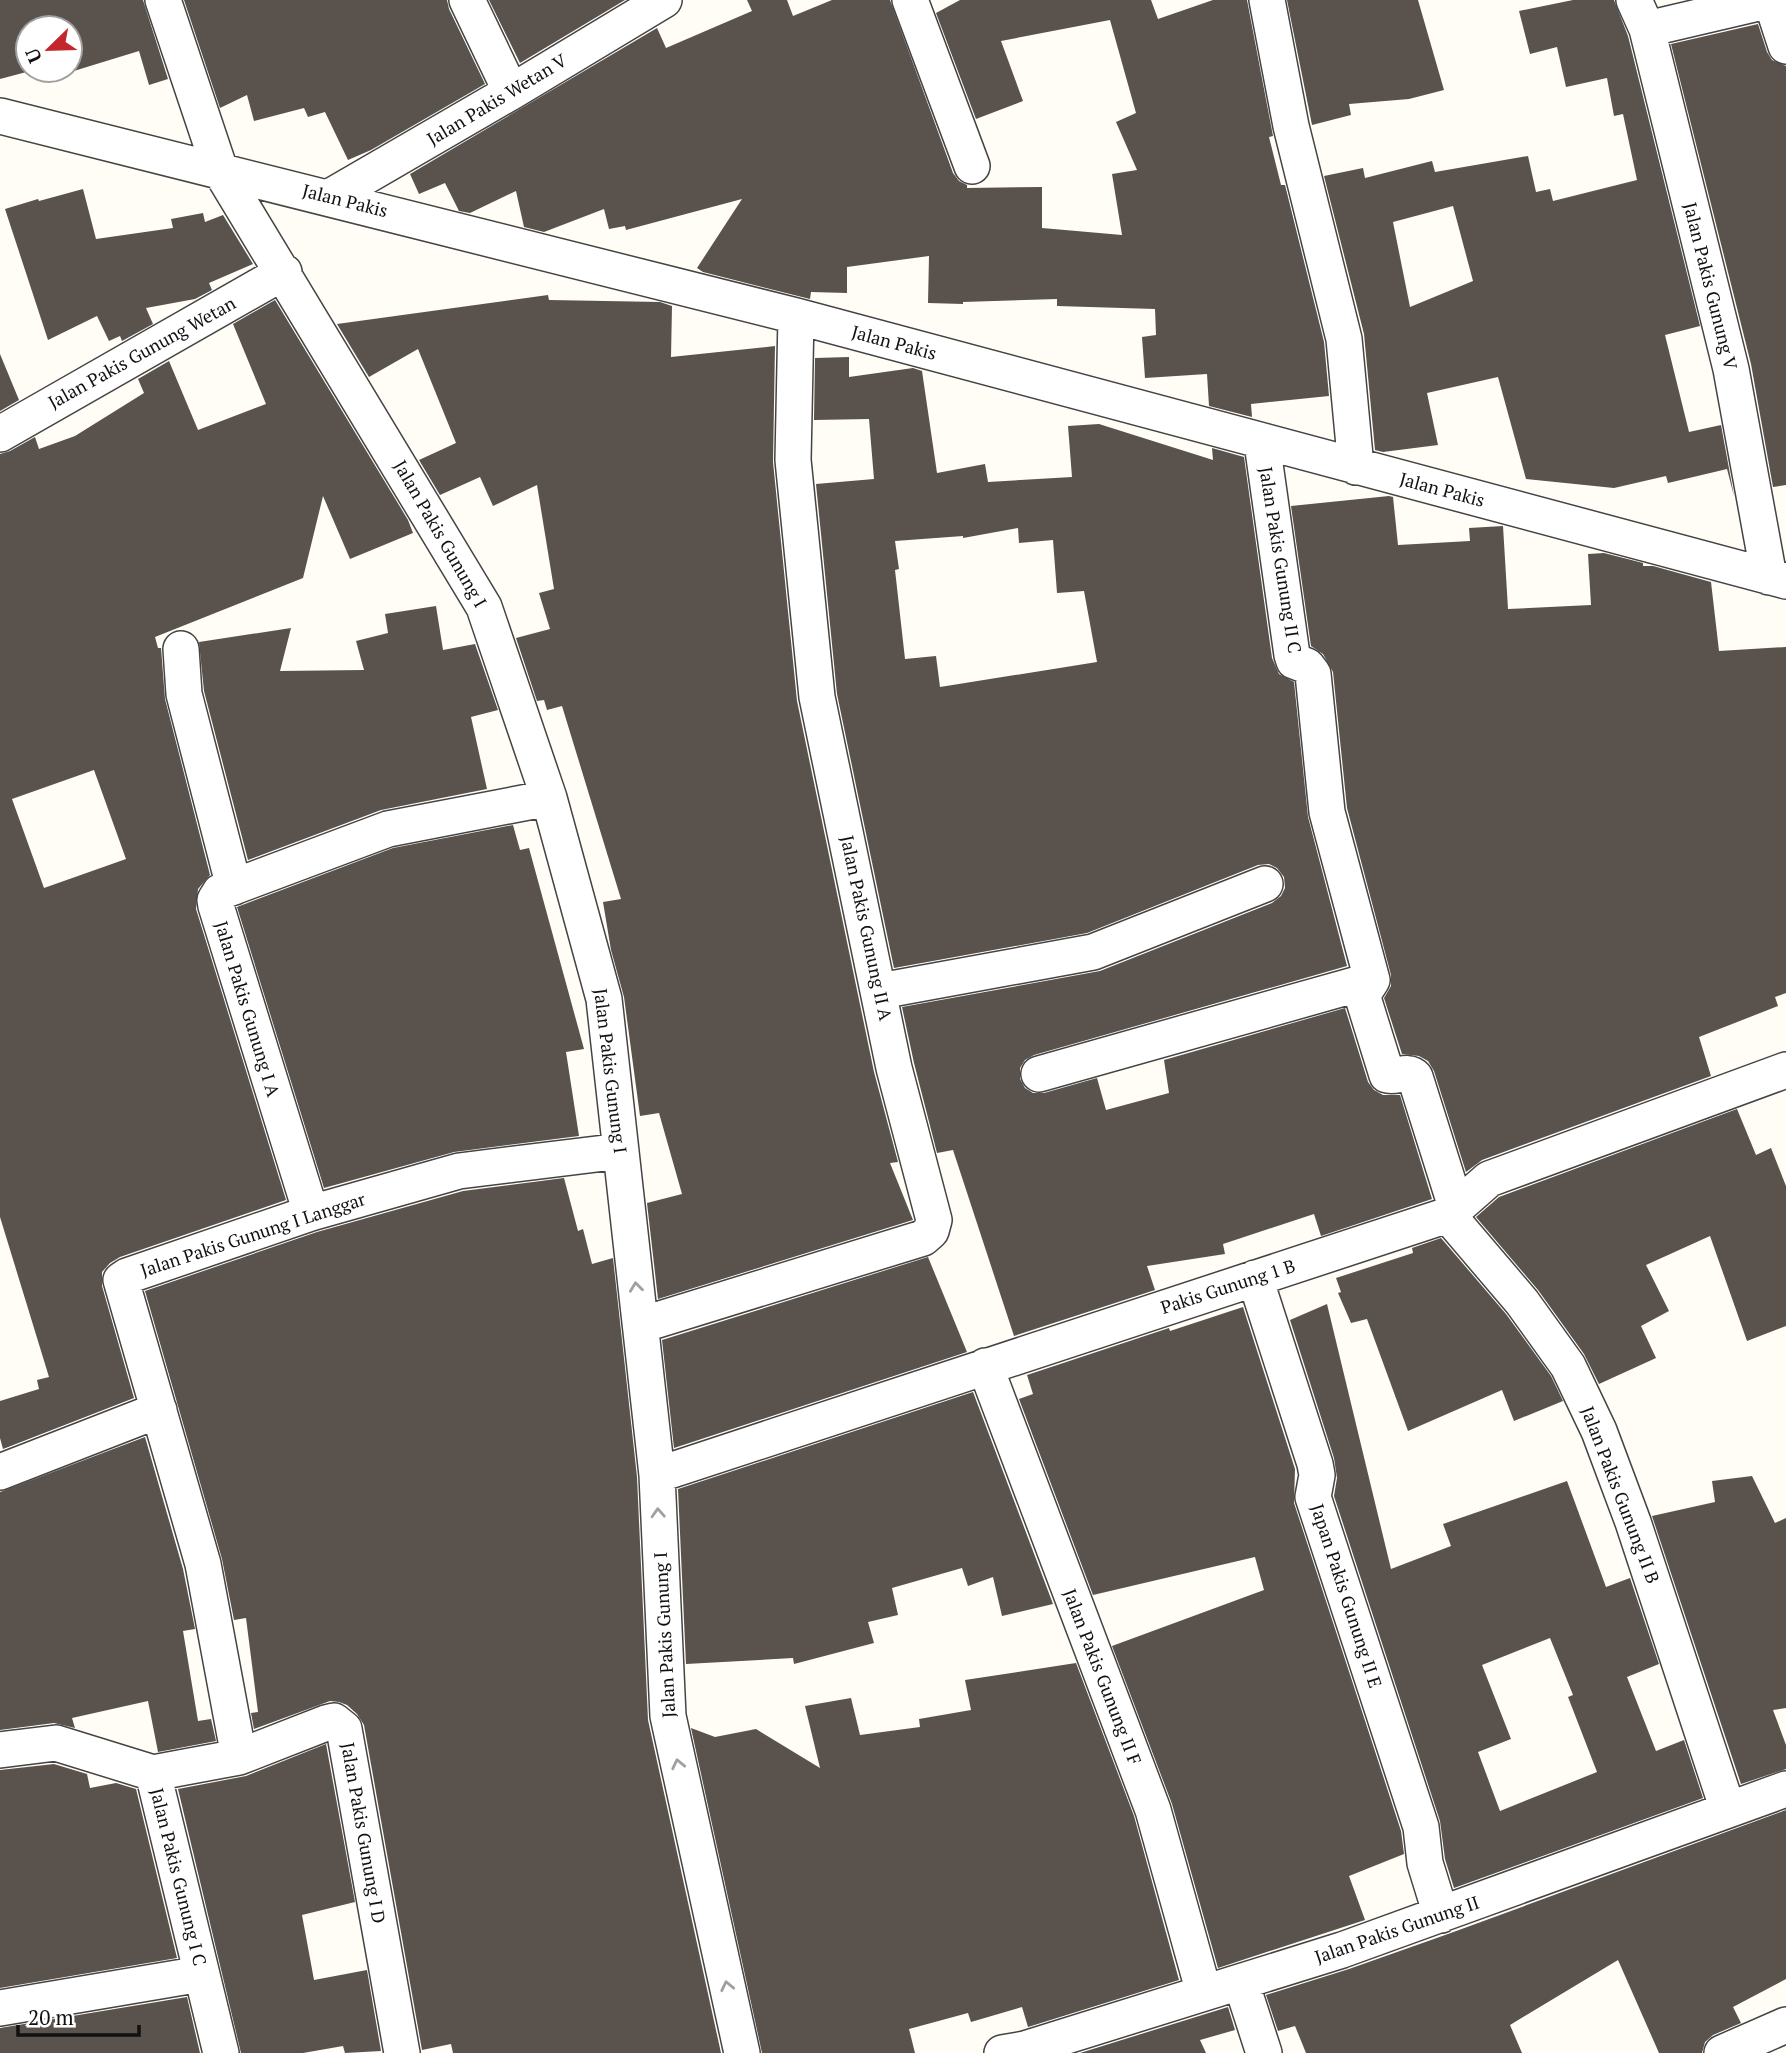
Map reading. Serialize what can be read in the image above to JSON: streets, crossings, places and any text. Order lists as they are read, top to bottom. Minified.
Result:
{"streets":{"street":["Jalan Pakis Wetan V","Jalan Pakis","Jalan Pakis Gunung V","Jalan Pakis Gunung Wetan","Jalan Pakis Gunung I","Jalan Pakis Gunung II C","Jalan Pakis Gunung II A","Jalan Pakis Gunung I A","Jalan Pakis Gunung I Langgar","Pakis Gunung 1 B","Jalan Pakis Gunung II B","Japan Pakis Gunung II E","Jalan Pakis Gunung II F","Jalan Pakis Gunung I D","Jalan Pakis Gunung I C","Jalan Pakis Gunung II"]},"crossings":[["Jalan Pakis Wetan V","Jalan Pakis"],["Jalan Pakis","Jalan Pakis Gunung V"],["Jalan Pakis","Jalan Pakis Gunung I"],["Jalan Pakis","Jalan Pakis Gunung II C"],["Jalan Pakis","Jalan Pakis Gunung II A"],["Jalan Pakis Gunung Wetan","Jalan Pakis Gunung I"],["Jalan Pakis Gunung I","Jalan Pakis Gunung II A"],["Jalan Pakis Gunung I","Jalan Pakis Gunung I Langgar"],["Jalan Pakis Gunung I","Pakis Gunung 1 B"],["Jalan Pakis Gunung II C","Pakis Gunung 1 B"],["Jalan Pakis Gunung II C","Jalan Pakis Gunung II B"],["Jalan Pakis Gunung I A","Jalan Pakis Gunung I Langgar"],["Jalan Pakis Gunung I Langgar","Jalan Pakis Gunung I D"],["Pakis Gunung 1 B","Jalan Pakis Gunung II B"],["Pakis Gunung 1 B","Japan Pakis Gunung II E"],["Pakis Gunung 1 B","Jalan Pakis Gunung II F"],["Jalan Pakis Gunung II B","Jalan Pakis Gunung II"],["Japan Pakis Gunung II E","Jalan Pakis Gunung II"],["Jalan Pakis Gunung II F","Jalan Pakis Gunung II"],["Jalan Pakis Gunung I D","Jalan Pakis Gunung I C"]],"one_way":["Jalan Pakis Gunung I"],"scale_bar":"20 m","north":"bottom left"}
